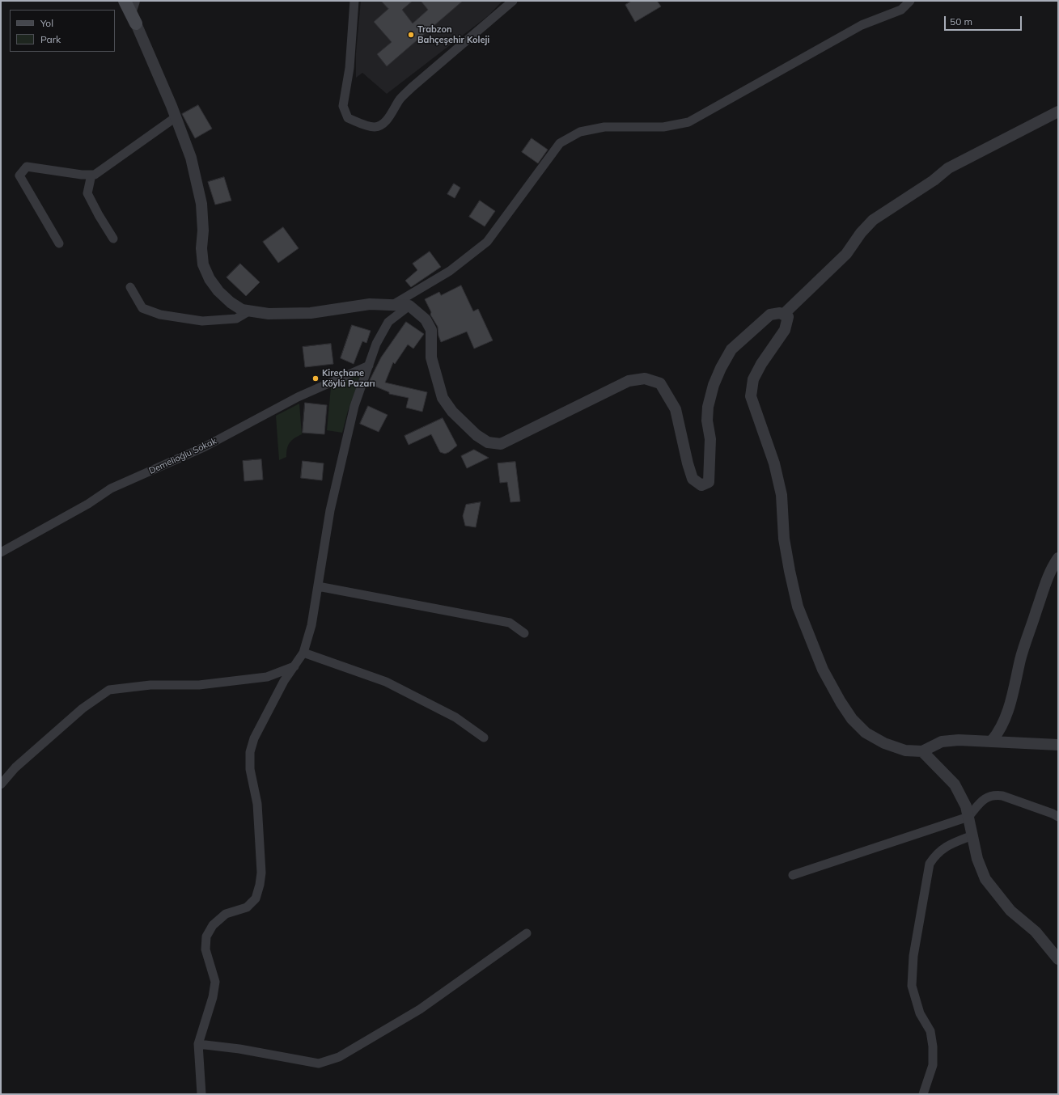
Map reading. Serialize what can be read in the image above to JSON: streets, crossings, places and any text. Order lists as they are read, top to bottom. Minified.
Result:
{"streets":{"street":["Demelioğlu Sokak"]},"places":["Trabzon Bahçeşehir Koleji","Kireçhane Köylü Pazarı"],"legend":["Yol","Park"],"scale_bar":"50 m"}
